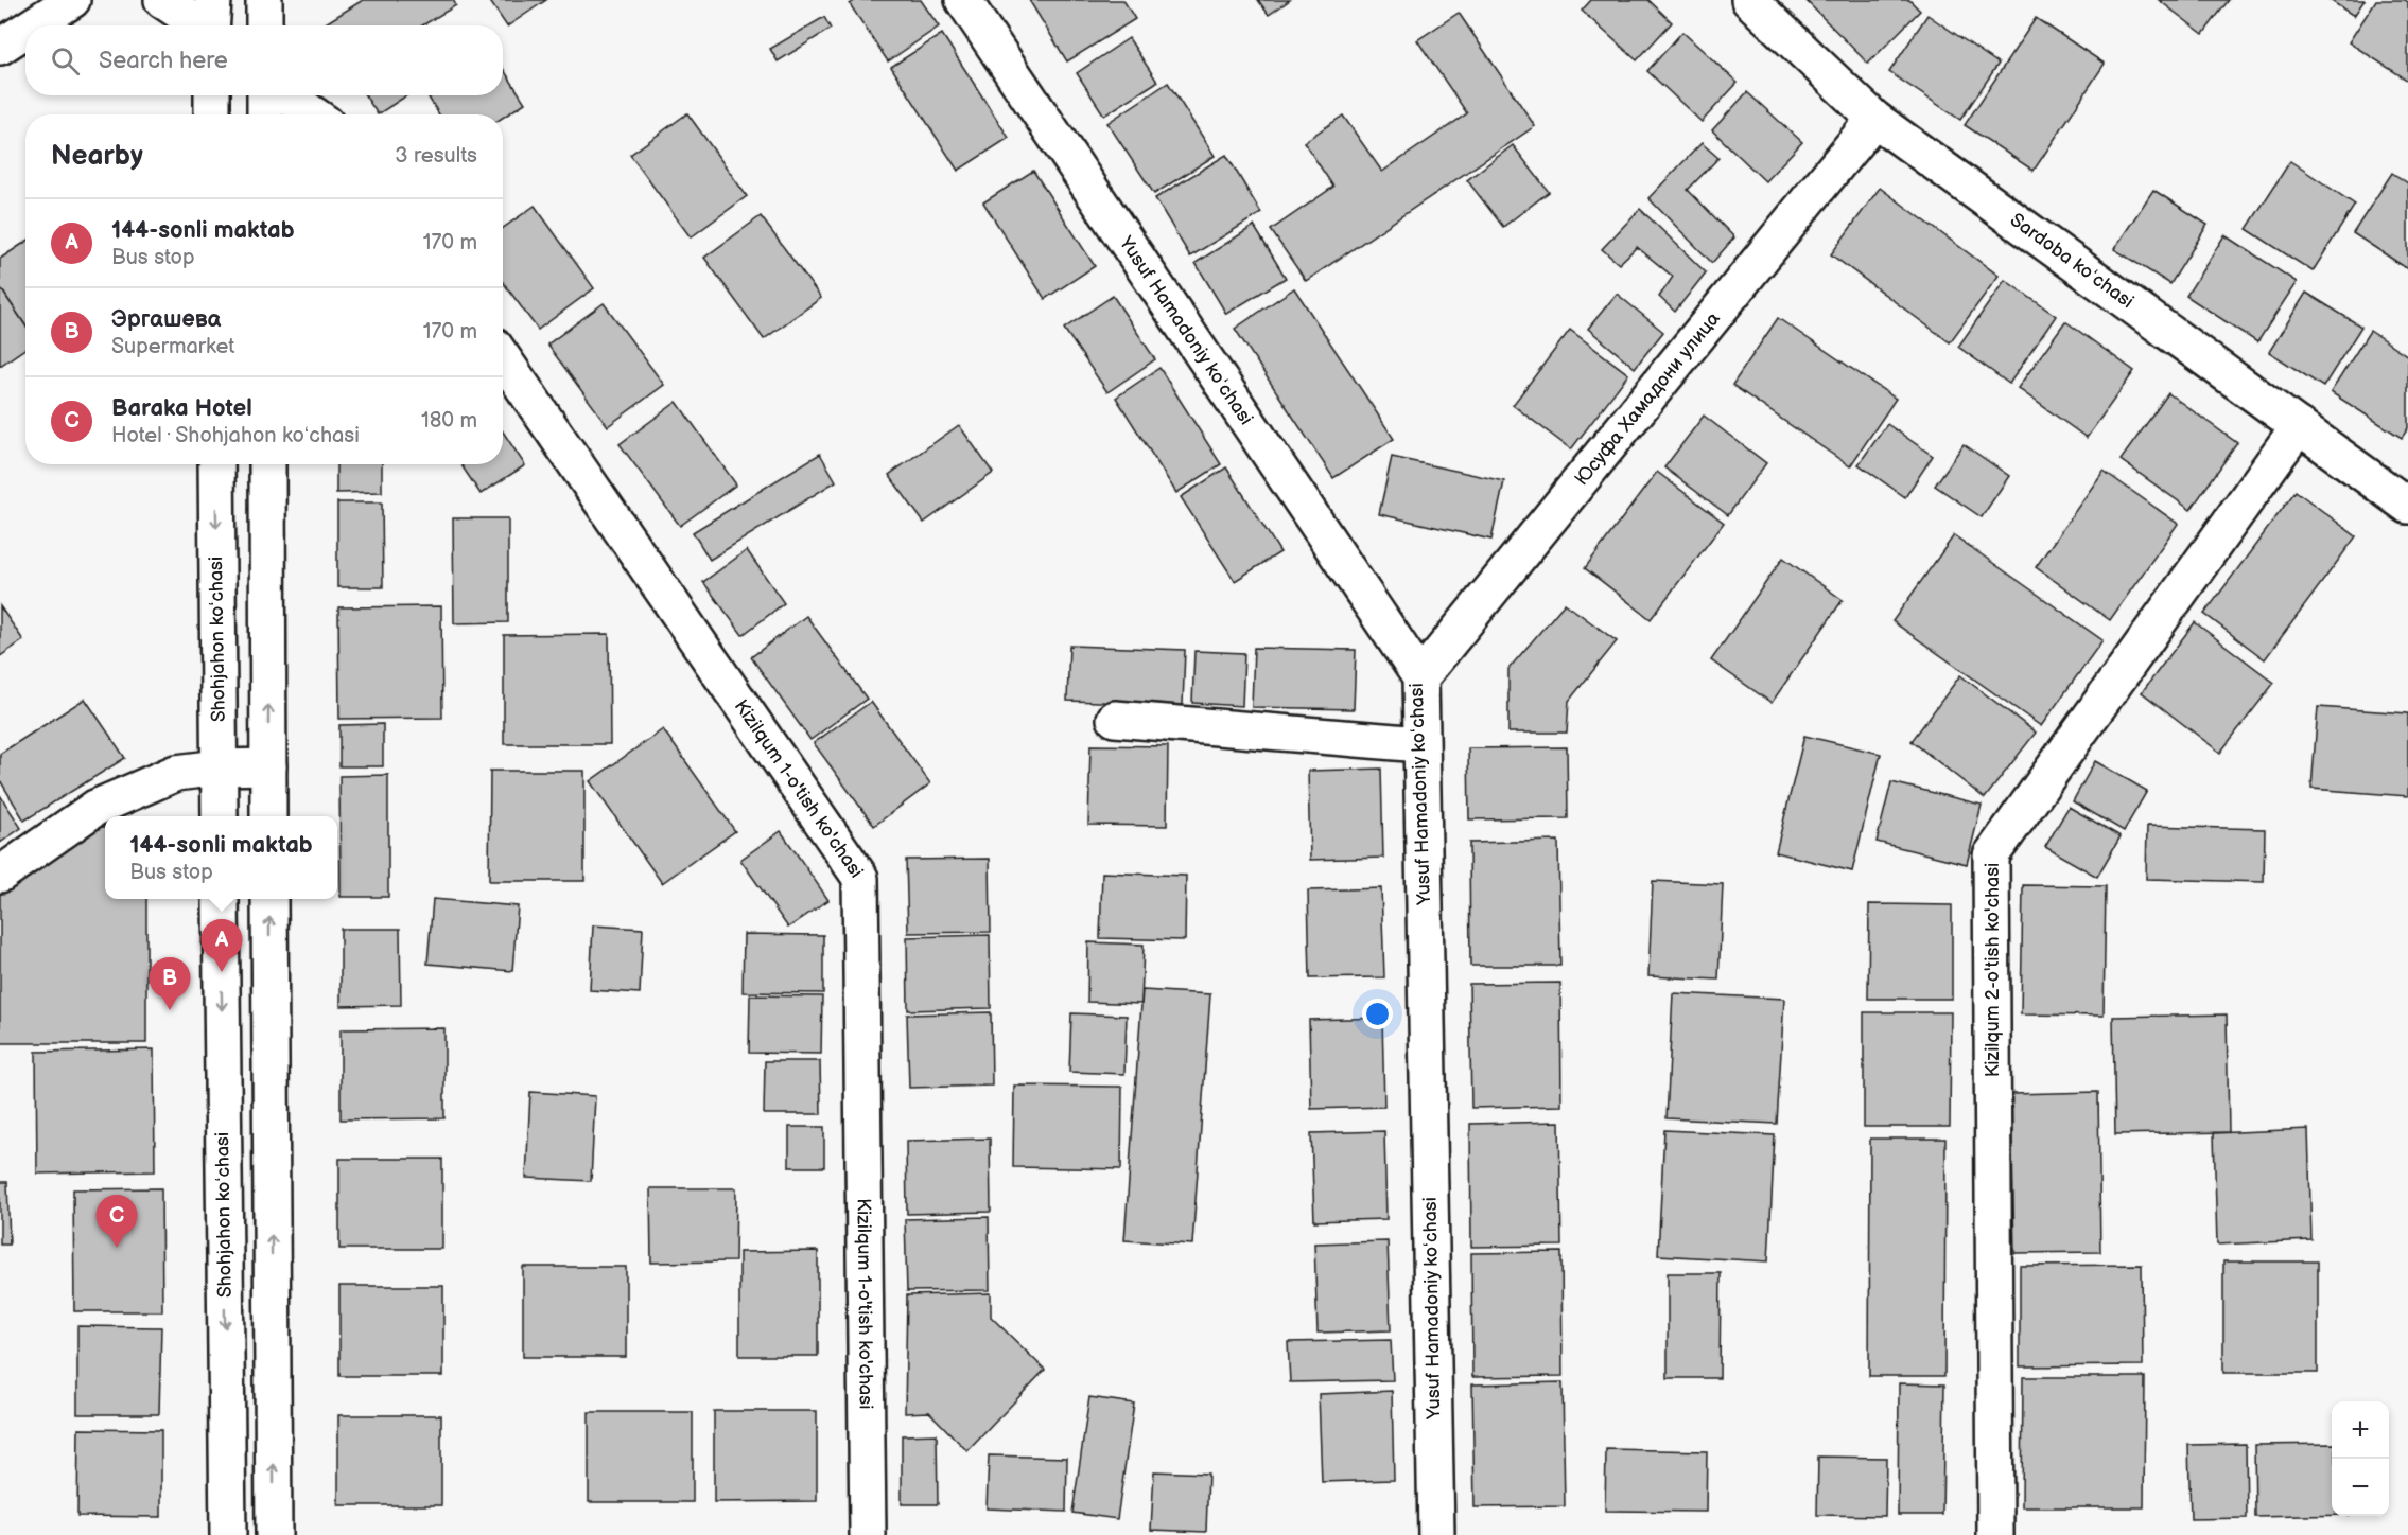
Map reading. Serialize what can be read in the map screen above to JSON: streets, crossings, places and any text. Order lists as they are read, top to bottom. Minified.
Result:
{"streets":{"street":["Sardoba koʻchasi","Yusuf Hamadoniy koʻchasi","Юсуфа Хамадони улица","Shohjahon koʻchasi","Kizilqum 1-o'tish ko'chasi","Kizilqum 2-o'tish ko'chasi"]},"crossings":[["Sardoba koʻchasi","Юсуфа Хамадони улица"],["Sardoba koʻchasi","Kizilqum 2-o'tish ko'chasi"],["Yusuf Hamadoniy koʻchasi","Юсуфа Хамадони улица"]],"page":{"search":"Search here","heading":["Nearby","3 results"],"list":[{"mark":"A","name":"144-sonli maktab","note":"Bus stop","value":"170 m"},{"mark":"B","name":"Эргашева","note":"Supermarket","value":"170 m"},{"mark":"C","name":"Baraka Hotel","note":"Hotel · Shohjahon koʻchasi","value":"180 m"}],"popup":["144-sonli maktab","Bus stop"],"pins":["A","B","C"],"map_buttons":["+","−"]}}
